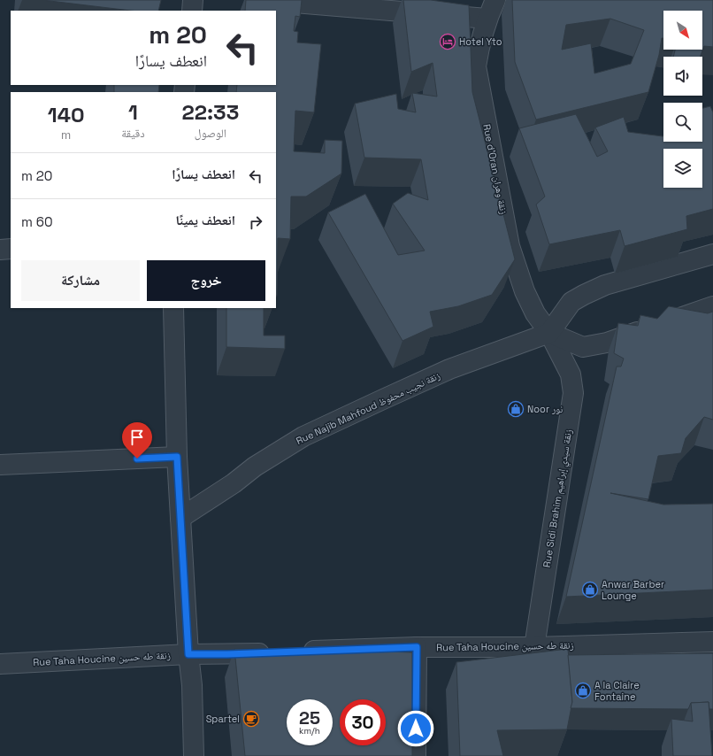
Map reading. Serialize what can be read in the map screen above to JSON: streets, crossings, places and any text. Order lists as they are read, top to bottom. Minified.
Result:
{"streets":{"street":["Rue d'Oran زنقة وهران","Rue Najib Mahfoud زنقة نجيب محفوظ","Rue Sidi Brahim زنقة سيدي إبراهيم","Rue Taha Houcine زنقة طه حسين"]},"crossings":[["Rue d'Oran زنقة وهران","Rue Najib Mahfoud زنقة نجيب محفوظ"],["Rue d'Oran زنقة وهران","Rue Sidi Brahim زنقة سيدي إبراهيم"],["Rue Najib Mahfoud زنقة نجيب محفوظ","Rue Sidi Brahim زنقة سيدي إبراهيم"],["Rue Sidi Brahim زنقة سيدي إبراهيم","Rue Taha Houcine زنقة طه حسين"]],"places":{"hotel":["Hotel Yto"],"shop":["Noor نور","Anwar Barber Lounge","A la Claire Fontaine"],"cafe":["Spartel"]},"north":"bottom right","page":{"turn":["20 m","انعطف يسارًا"],"eta":["22:33","الوصول","1","دقيقة","140","m"],"list":[{"name":"انعطف يسارًا","value":"20 m"},{"name":"انعطف يمينًا","value":"60 m"}],"buttons":["خروج","مشاركة"],"speed":"25 km/h","limit":"30"}}
